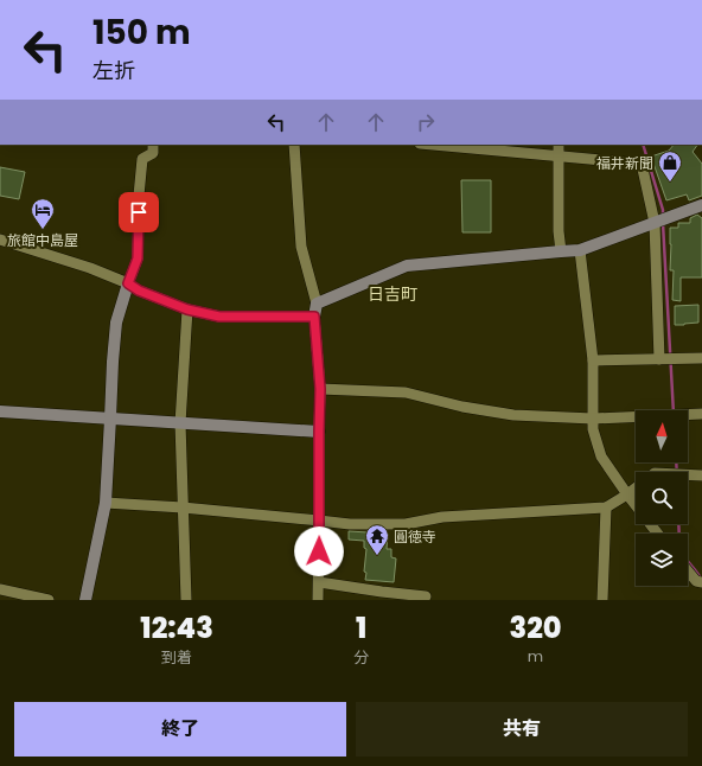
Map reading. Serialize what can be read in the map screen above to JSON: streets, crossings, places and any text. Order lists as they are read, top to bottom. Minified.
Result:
{"districts":["日吉町"],"places":{"shop":["福井新聞"],"hotel":["旅館中島屋"],"temple":["圓徳寺"]},"north":"top","page":{"turn":["150 m","左折"],"eta":["12:43","到着","1","分","320","m"],"buttons":["終了","共有"]}}
